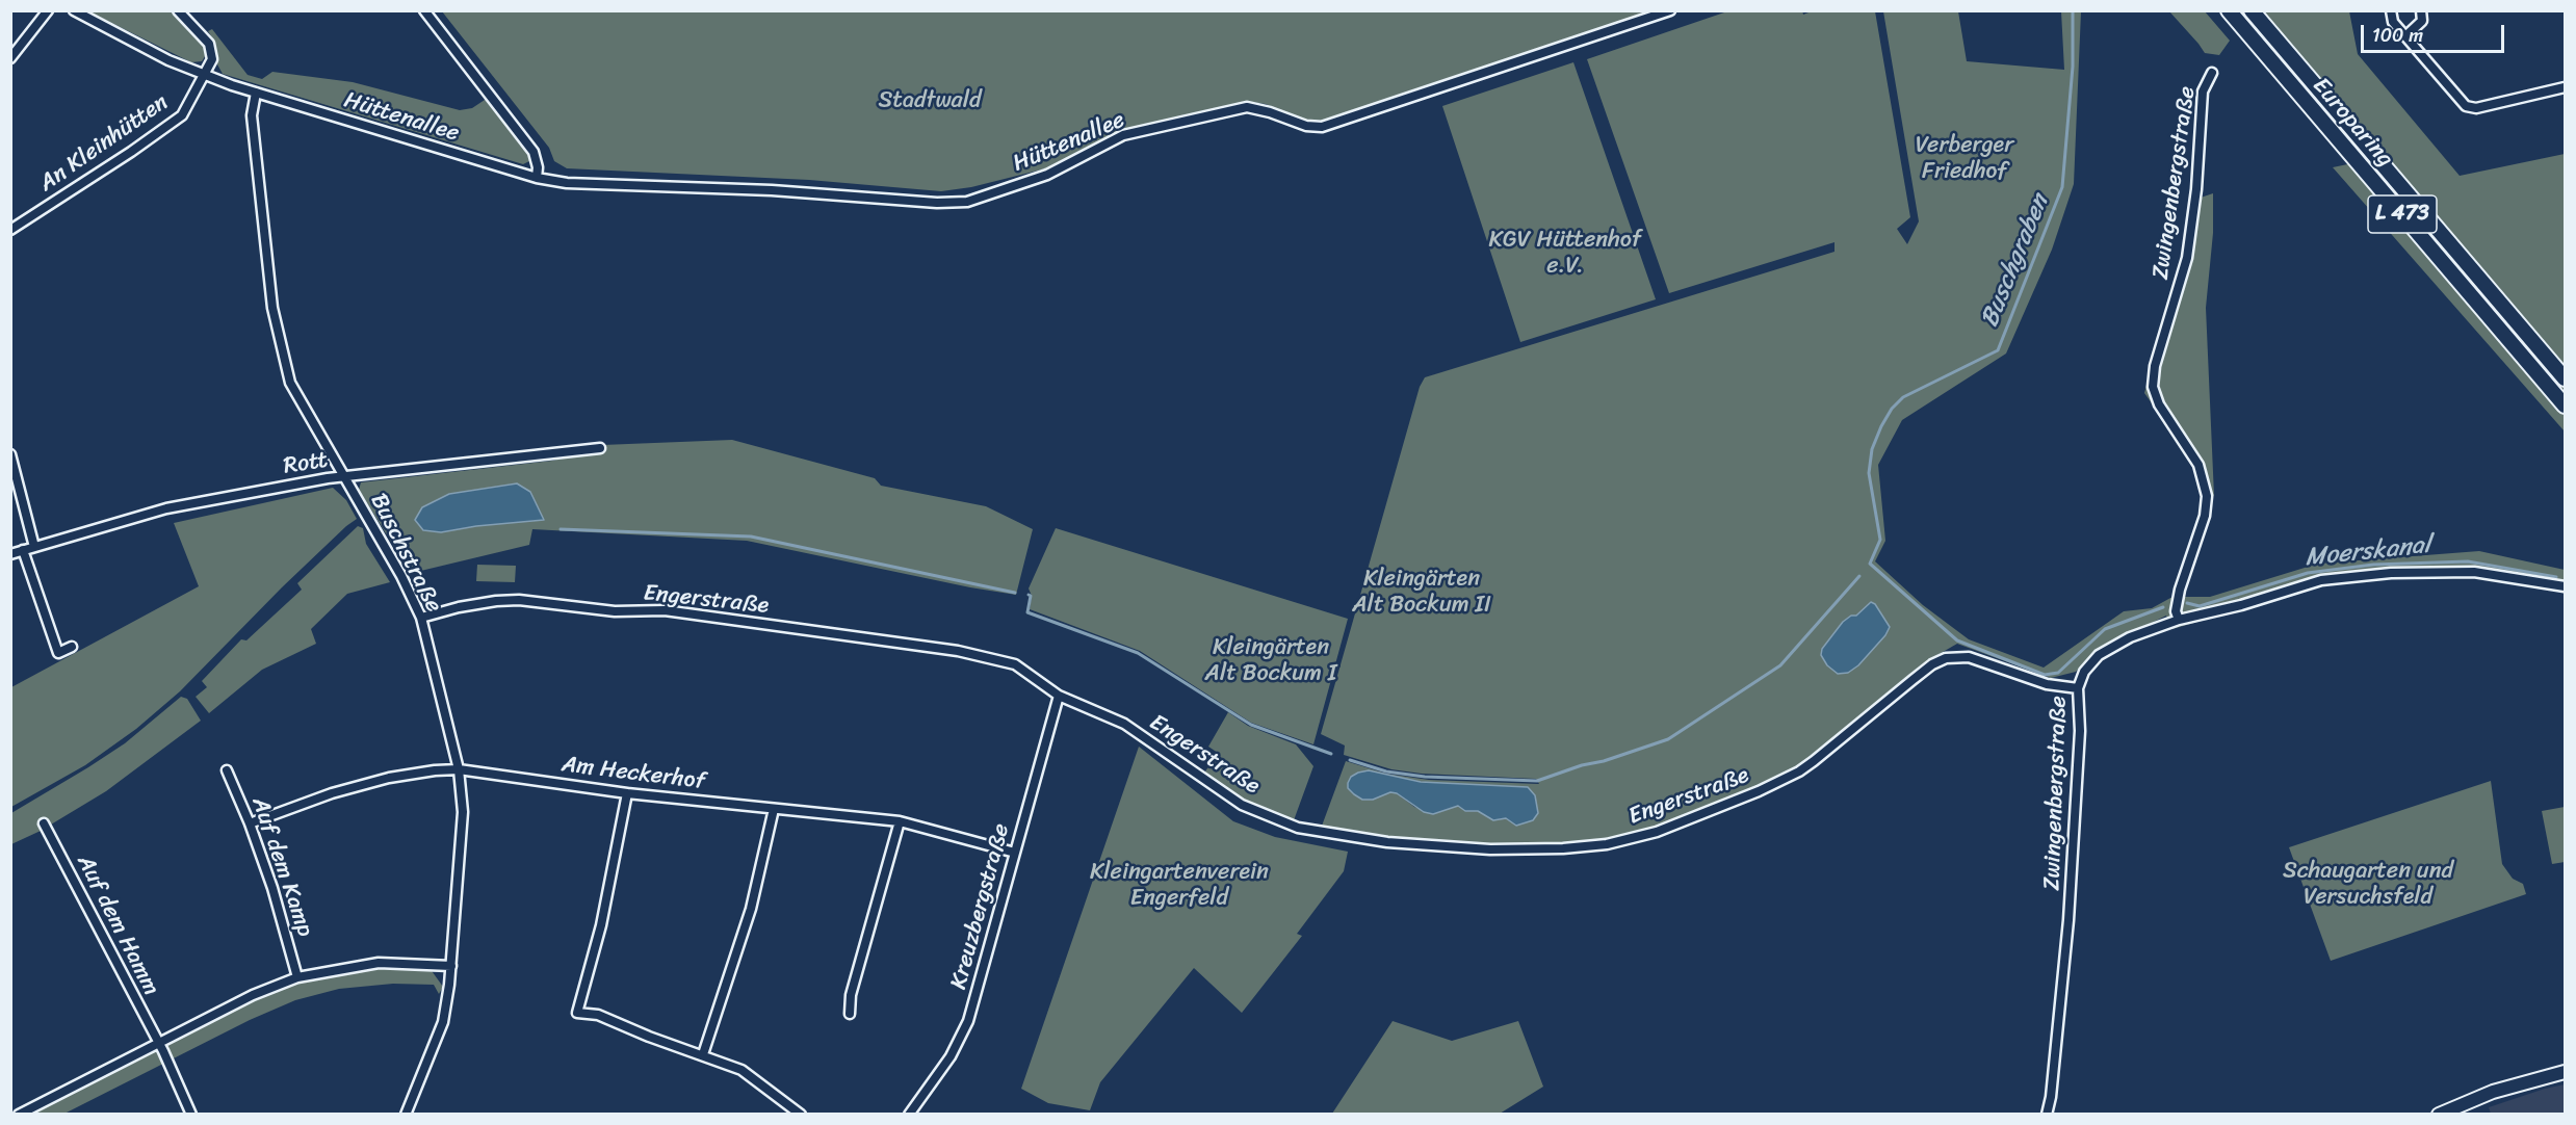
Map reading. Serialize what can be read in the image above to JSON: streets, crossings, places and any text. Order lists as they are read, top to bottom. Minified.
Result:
{"streets":{"main road":["Europaring","L 473"],"street":["Hüttenallee","An Kleinhütten","Zwingenbergstraße","Rott","Buschstraße","Engerstraße","Am Heckerhof","Auf dem Kamp","Kreuzbergstraße","Auf dem Hamm"]},"crossings":[["Hüttenallee","An Kleinhütten"],["Hüttenallee","Buschstraße"],["Zwingenbergstraße","Engerstraße"],["Rott","Buschstraße"],["Buschstraße","Engerstraße"],["Buschstraße","Am Heckerhof"],["Engerstraße","Kreuzbergstraße"],["Am Heckerhof","Auf dem Kamp"],["Am Heckerhof","Kreuzbergstraße"]],"water":["Buschgraben","Moerskanal"],"parks":["Stadtwald","Verberger Friedhof","KGV Hüttenhof e.V.","Kleingärten Alt Bockum II","Kleingärten Alt Bockum I","Schaugarten und Versuchsfeld","Kleingartenverein Engerfeld"],"scale_bar":"100 m"}
